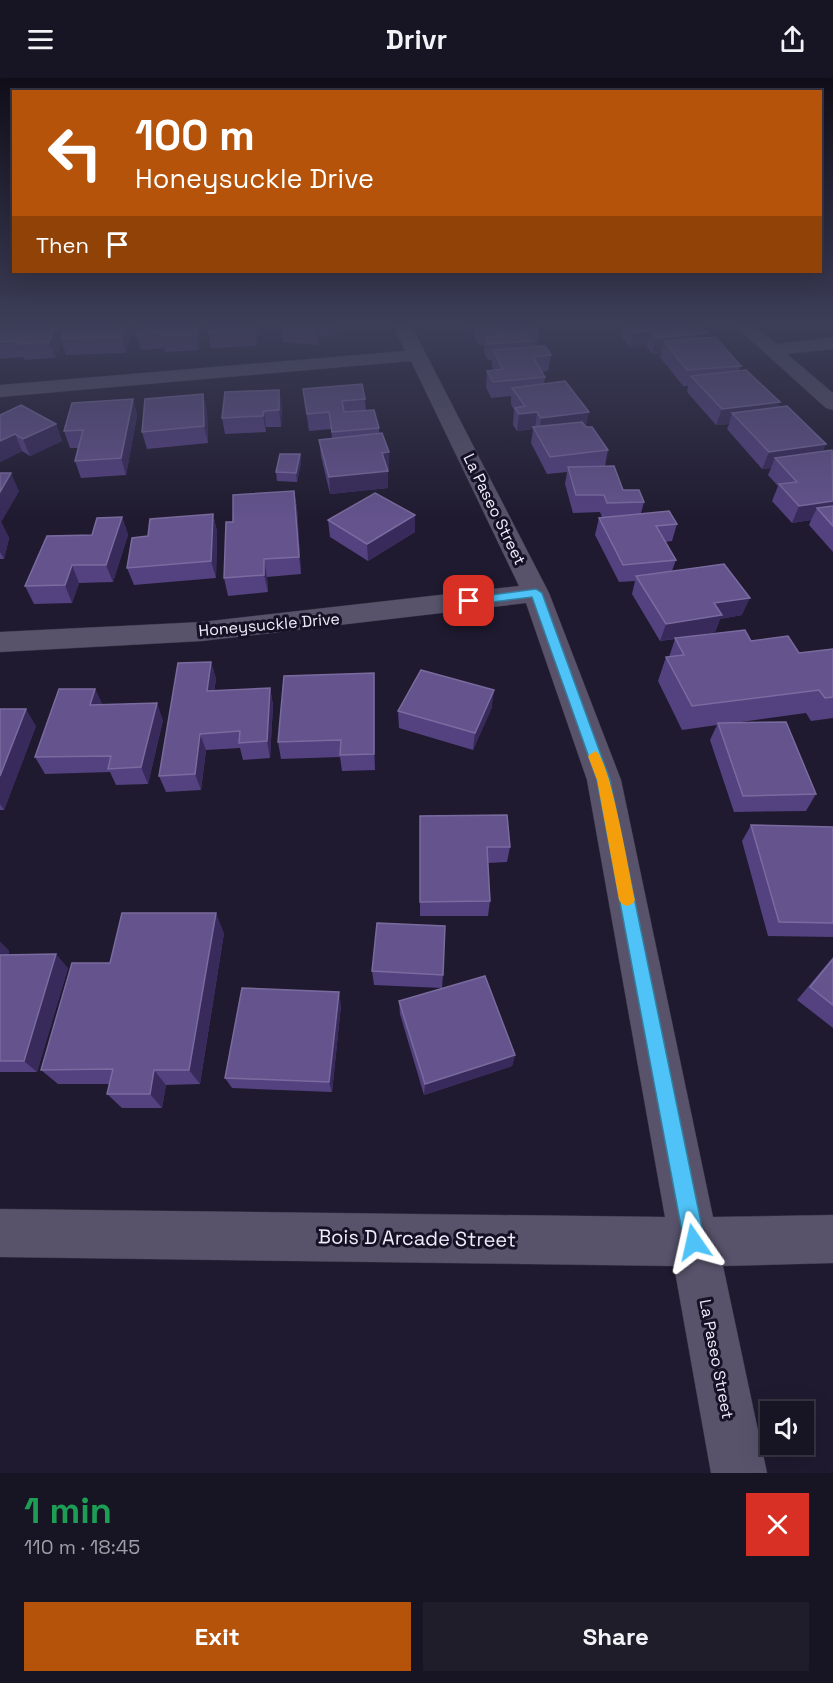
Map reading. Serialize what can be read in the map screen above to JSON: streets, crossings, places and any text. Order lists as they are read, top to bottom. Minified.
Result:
{"streets":{"street":["La Paseo Street","Honeysuckle Drive","Bois D Arcade Street"]},"crossings":[["La Paseo Street","Honeysuckle Drive"],["La Paseo Street","Bois D Arcade Street"]],"page":{"header":"Drivr","turn":["100 m","Honeysuckle Drive"],"then":"Then","heading":["1 min","110 m · 18:45"],"buttons":["Exit","Share"]}}
